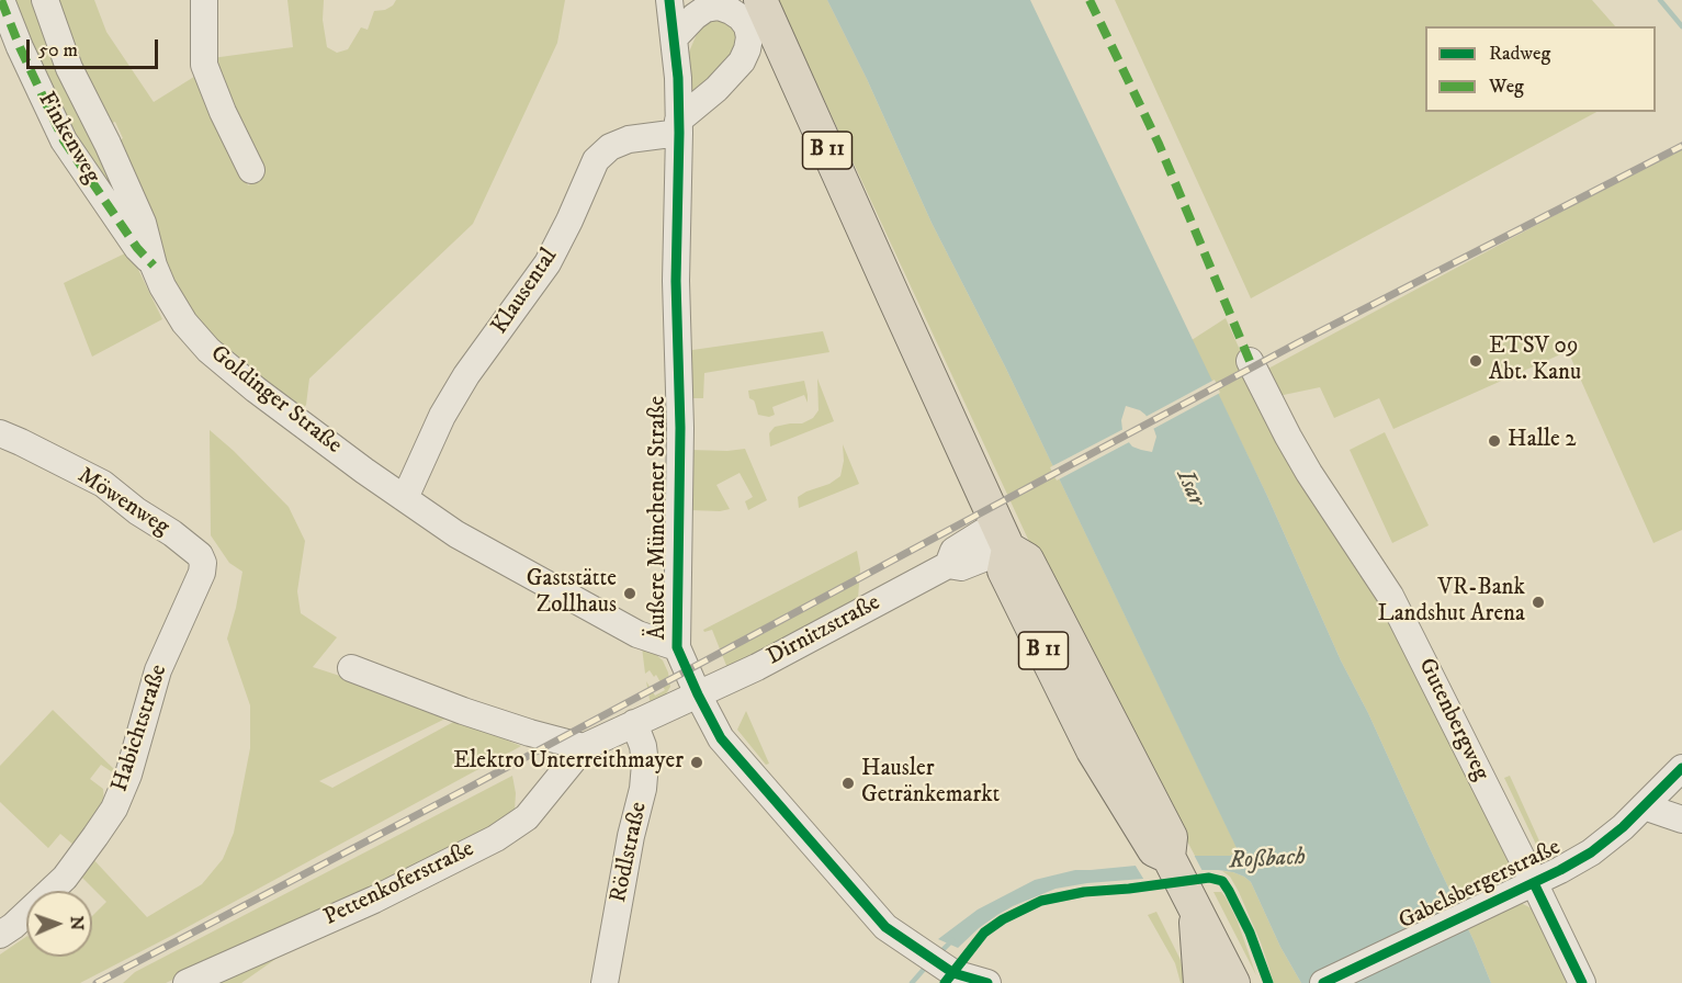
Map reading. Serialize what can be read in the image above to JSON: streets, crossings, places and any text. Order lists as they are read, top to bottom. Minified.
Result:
{"streets":{"main road":["B 11"],"street":["Finkenweg","Klausental","Goldinger Straße","Möwenweg","Äußere Münchener Straße","Dirnitzstraße","Gutenbergweg","Habichtstraße","Rödlstraße","Pettenkoferstraße","Gabelsbergerstraße"]},"crossings":[["Finkenweg","Goldinger Straße"],["B 11","Dirnitzstraße"],["Klausental","Goldinger Straße"],["Klausental","Äußere Münchener Straße"],["Goldinger Straße","Äußere Münchener Straße"],["Möwenweg","Habichtstraße"],["Äußere Münchener Straße","Dirnitzstraße"],["Äußere Münchener Straße","Pettenkoferstraße"],["Dirnitzstraße","Pettenkoferstraße"],["Gutenbergweg","Gabelsbergerstraße"],["Rödlstraße","Pettenkoferstraße"]],"water":["Isar","Roßbach"],"places":["ETSV 09 Abt. Kanu","Halle 2","Gaststätte Zollhaus","VR-Bank Landshut Arena","Elektro Unterreithmayer","Hausler Getränkemarkt"],"legend":["Radweg","Weg"],"scale_bar":"50 m","north":"right"}
